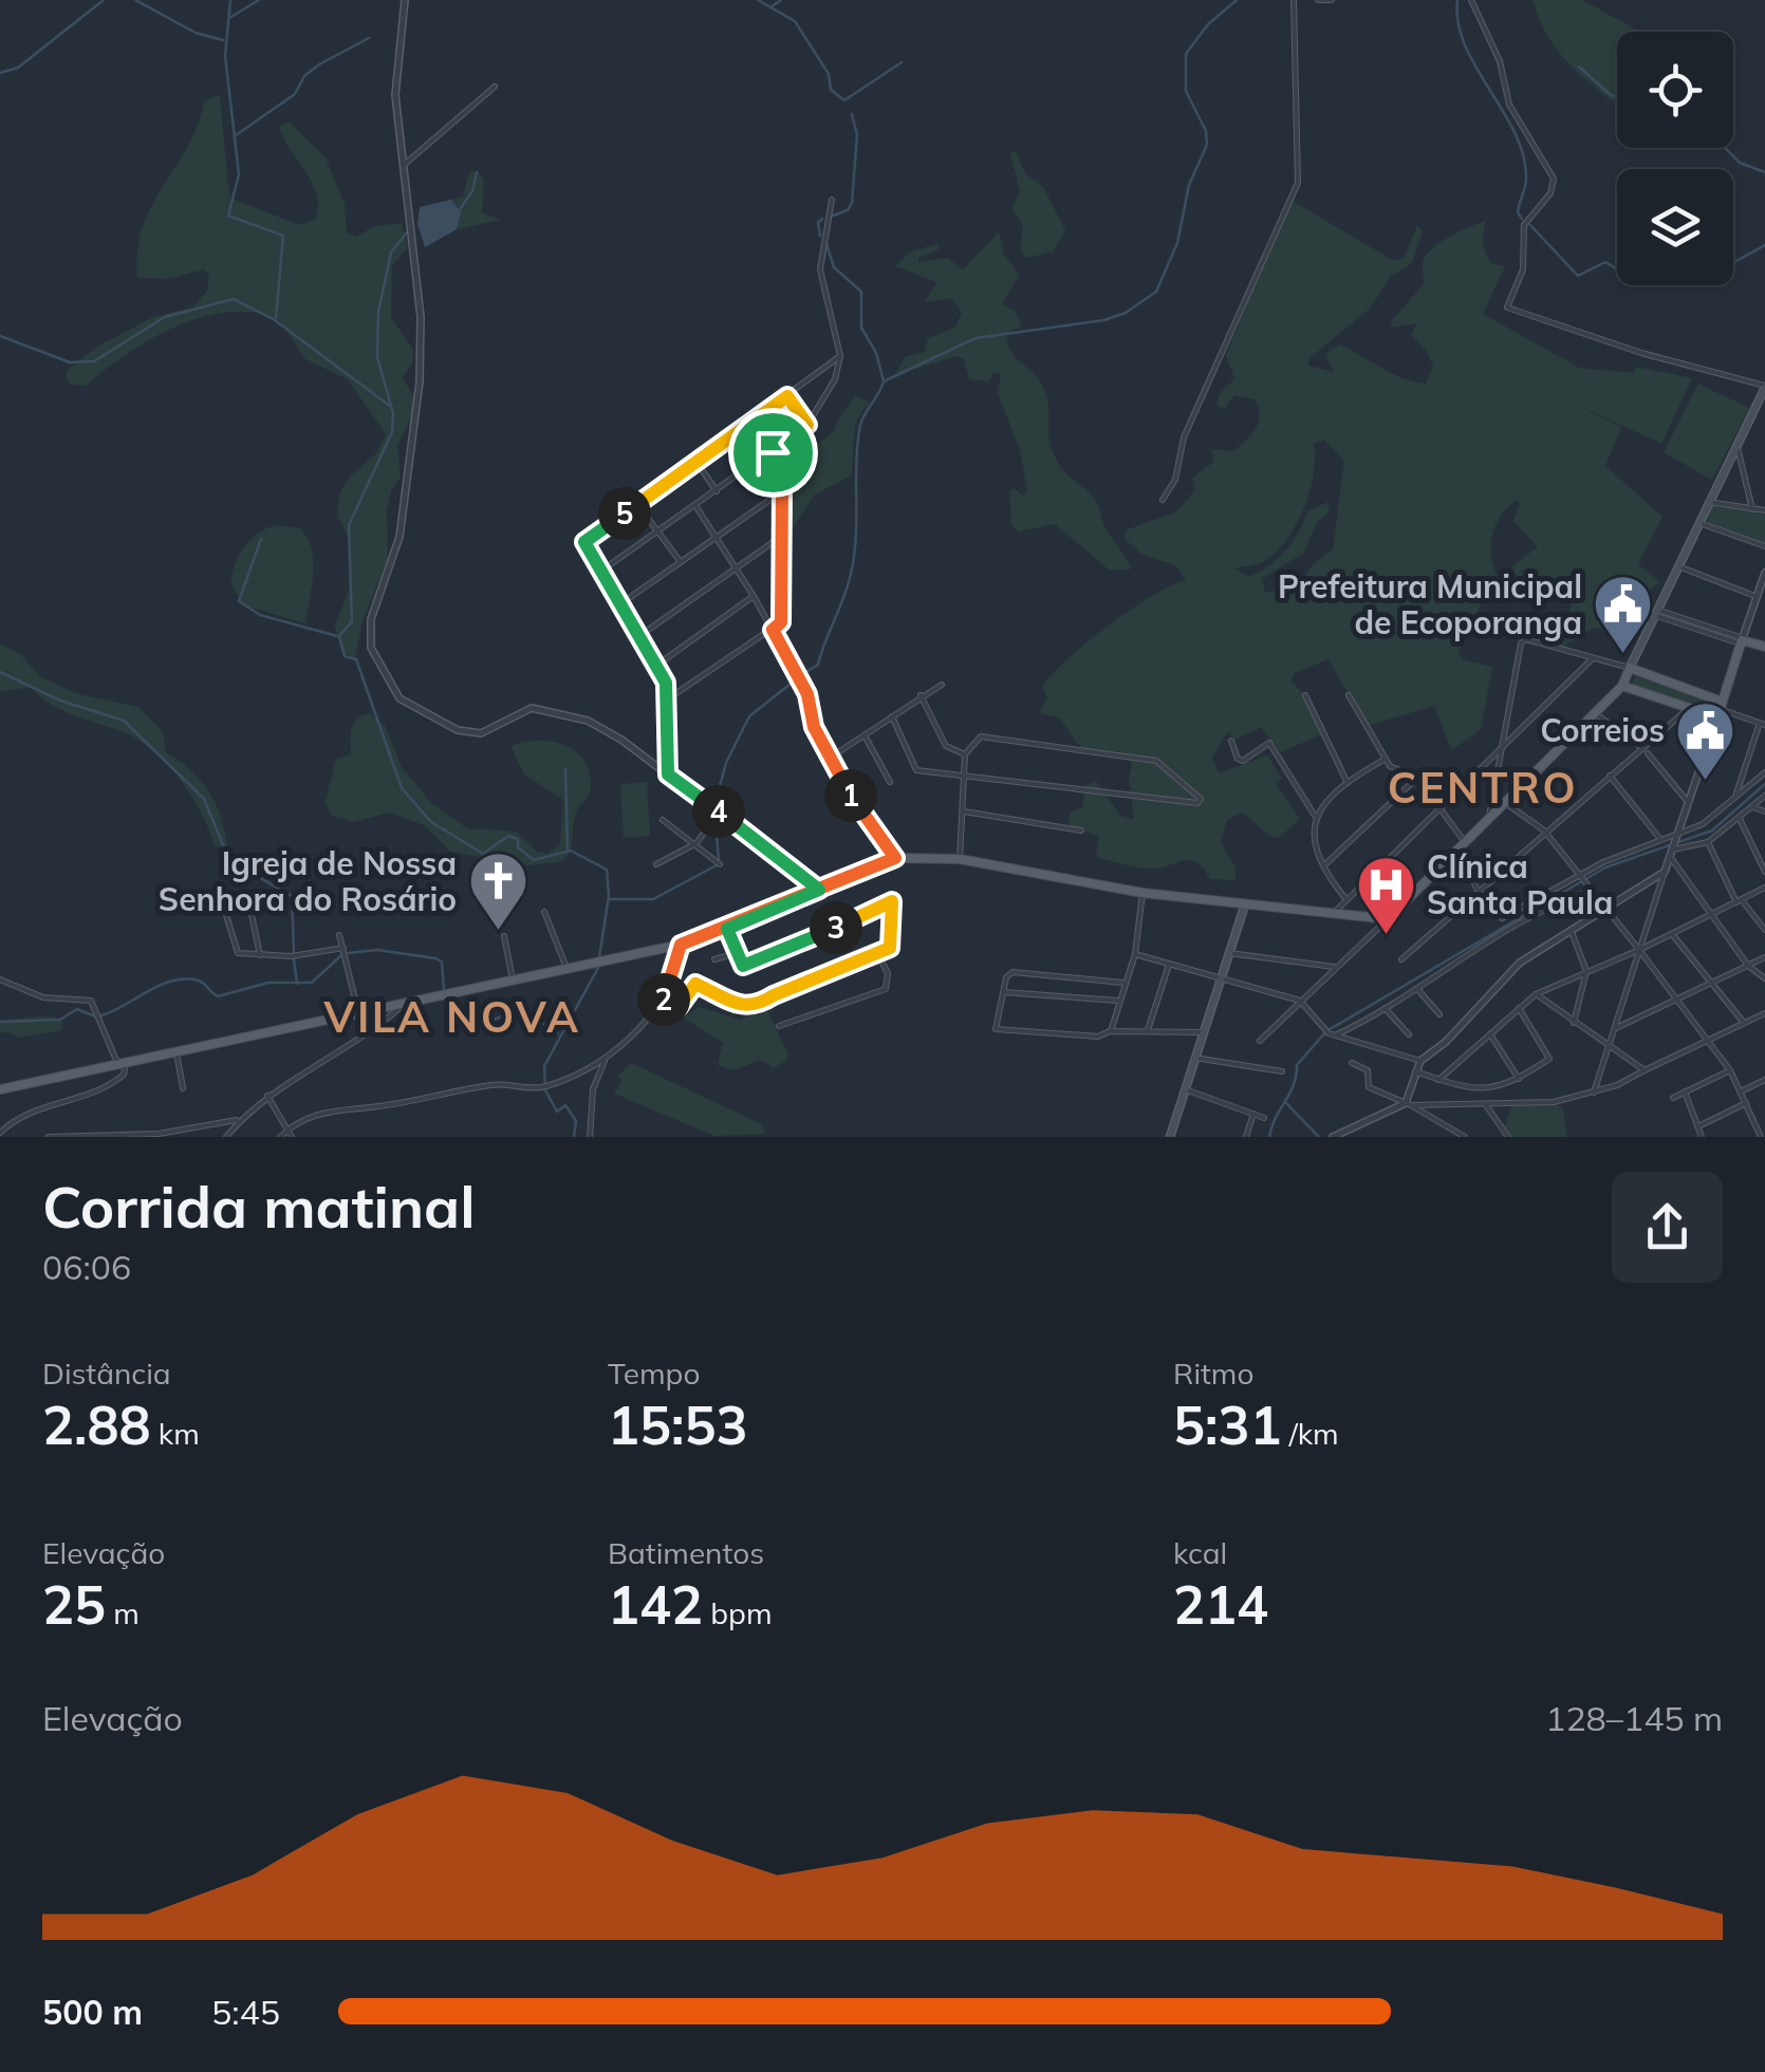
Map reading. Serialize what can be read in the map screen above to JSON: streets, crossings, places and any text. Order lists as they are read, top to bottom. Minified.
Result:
{"districts":["CENTRO","VILA NOVA"],"places":{"public building":["Prefeitura Municipal de Ecoporanga","Correios"],"church":["Igreja de Nossa Senhora do Rosário"],"hospital":["Clínica Santa Paula"]},"page":{"pins":["5","1","4","3","2"],"heading":["Corrida matinal","06:06"],"stats":[["Distância","2.88 km"],["Tempo","15:53"],["Ritmo","5:31 /km"],["Elevação","25 m"],["Batimentos","142 bpm"],["kcal","214"]],"chart":["Elevação","128–145 m"],"list":[{"name":"500 m","note":"5:45"}]}}
